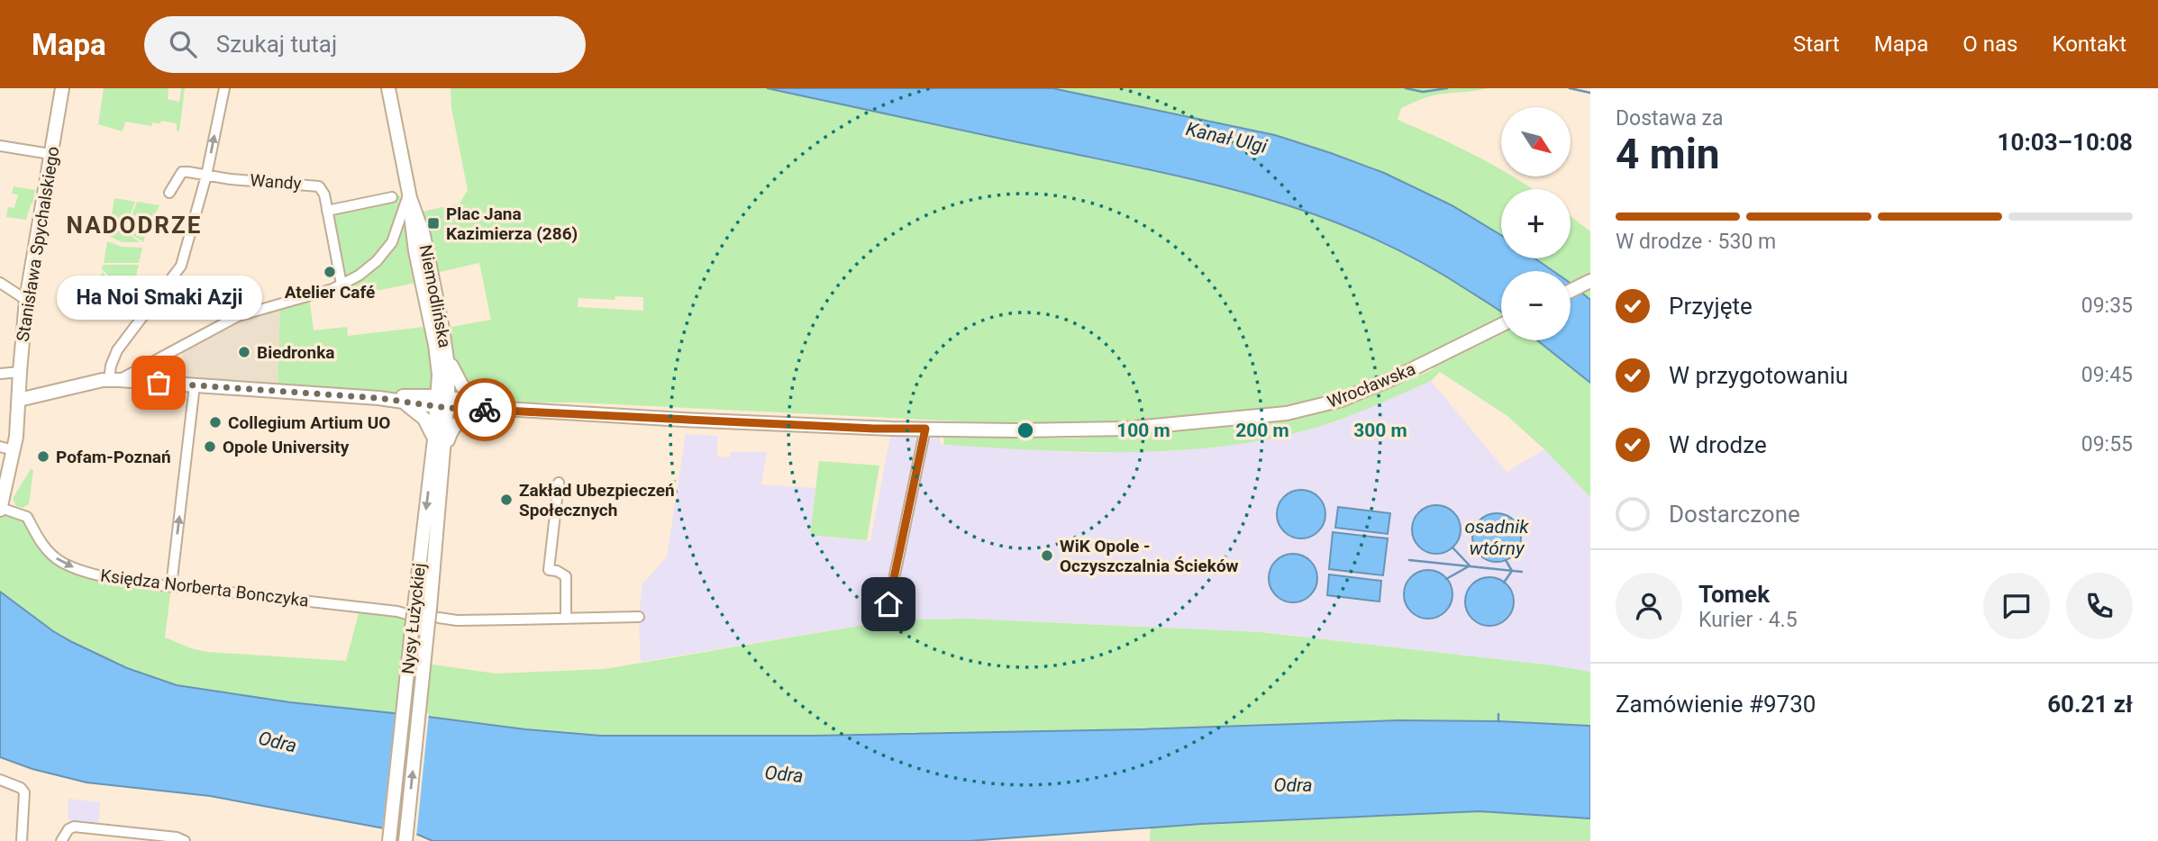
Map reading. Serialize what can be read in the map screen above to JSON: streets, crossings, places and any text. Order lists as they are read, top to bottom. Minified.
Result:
{"streets":{"main road":["Stanisława Spychalskiego","Niemodlińska","Wrocławska","Nysy Łużyckiej"],"street":["Wandy","Księdza Norberta Bonczyka"]},"crossings":[["Stanisława Spychalskiego","Wrocławska"],["Stanisława Spychalskiego","Księdza Norberta Bonczyka"],["Niemodlińska","Wrocławska"],["Niemodlińska","Nysy Łużyckiej"],["Wrocławska","Nysy Łużyckiej"],["Księdza Norberta Bonczyka","Nysy Łużyckiej"]],"one_way":["Księdza Norberta Bonczyka"],"districts":["NADODRZE"],"water":["Kanał Ulgi","osadnik wtórny","Odra"],"places":{"transit":["Plac Jana Kazimierza (286)"],"other":["Atelier Café","Biedronka","Ha Noi Smaki Azji","Collegium Artium UO","Opole University","Pofam-Poznań","Zakład Ubezpieczeń Społecznych","WiK Opole - Oczyszczalnia Ścieków"]},"north":"bottom right","page":{"header":"Mapa","search":"Szukaj tutaj","nav":["Start","Mapa","O nas","Kontakt"],"heading":["4 min","Dostawa za","10:03–10:08"],"panel":["Tomek","Kurier · 4.5","Zamówienie #9730","60.21 zł"],"map_buttons":["+","−"],"bar":"W drodze · 530 m","list":[["Przyjęte","09:35"],["W przygotowaniu","09:45"],["W drodze","09:55"],"Dostarczone"],"bubble":"Ha Noi Smaki Azji"},"rings":["100 m","200 m","300 m"]}
